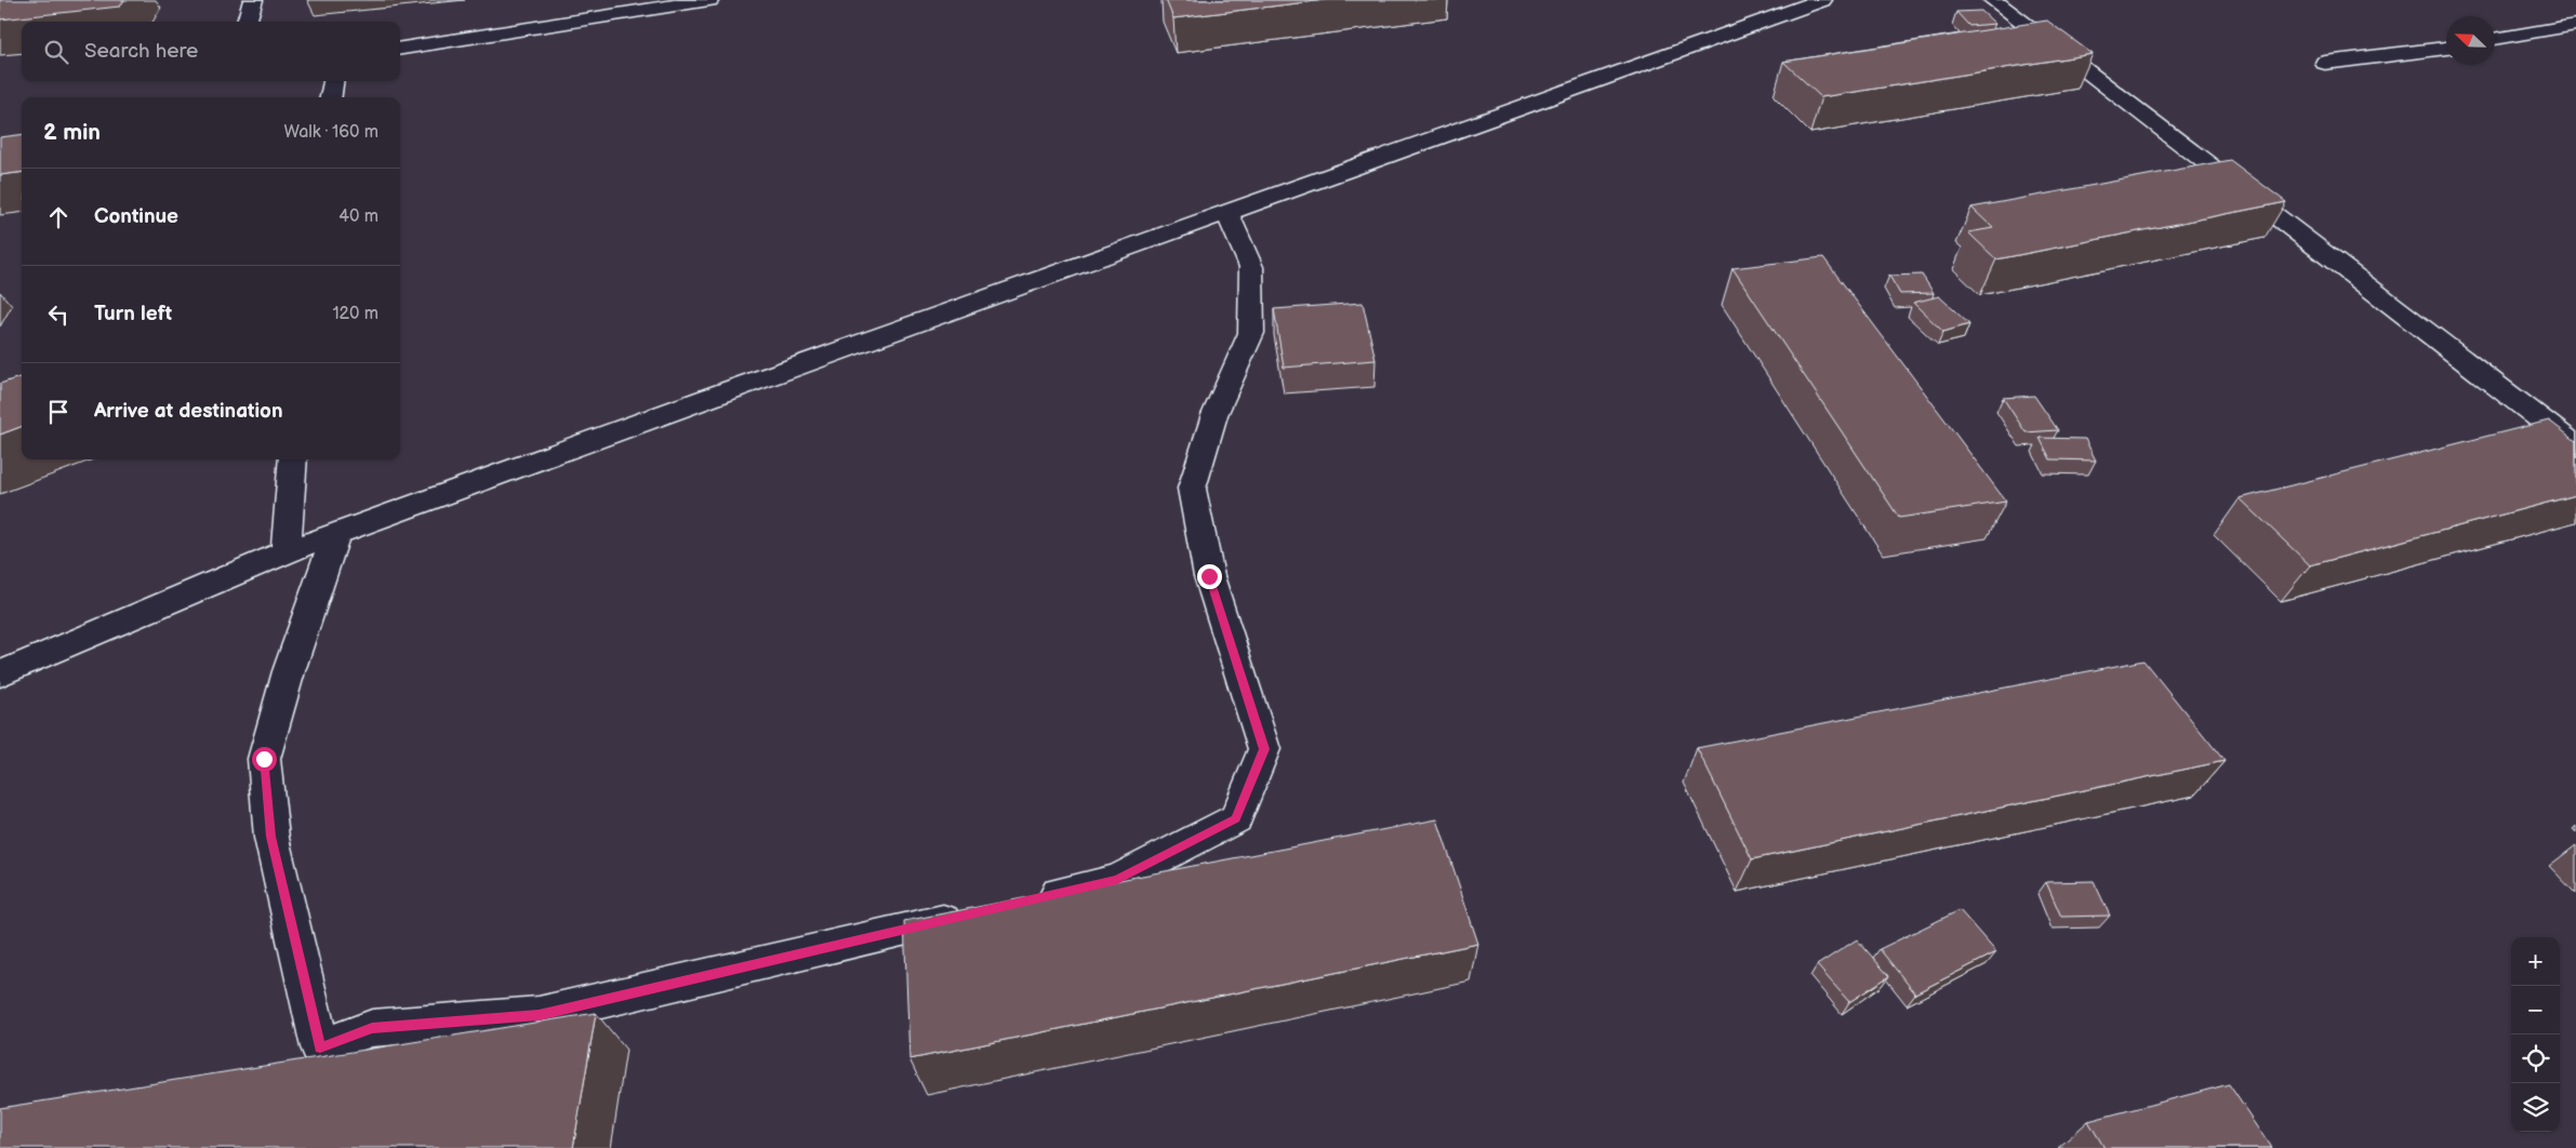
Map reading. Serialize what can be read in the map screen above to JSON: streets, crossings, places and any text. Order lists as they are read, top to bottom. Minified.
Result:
{"north":"top left","page":{"search":"Search here","heading":["2 min","Walk · 160 m"],"list":[["Continue","40 m"],["Turn left","120 m"],"Arrive at destination"],"map_buttons":["+","−"]}}
